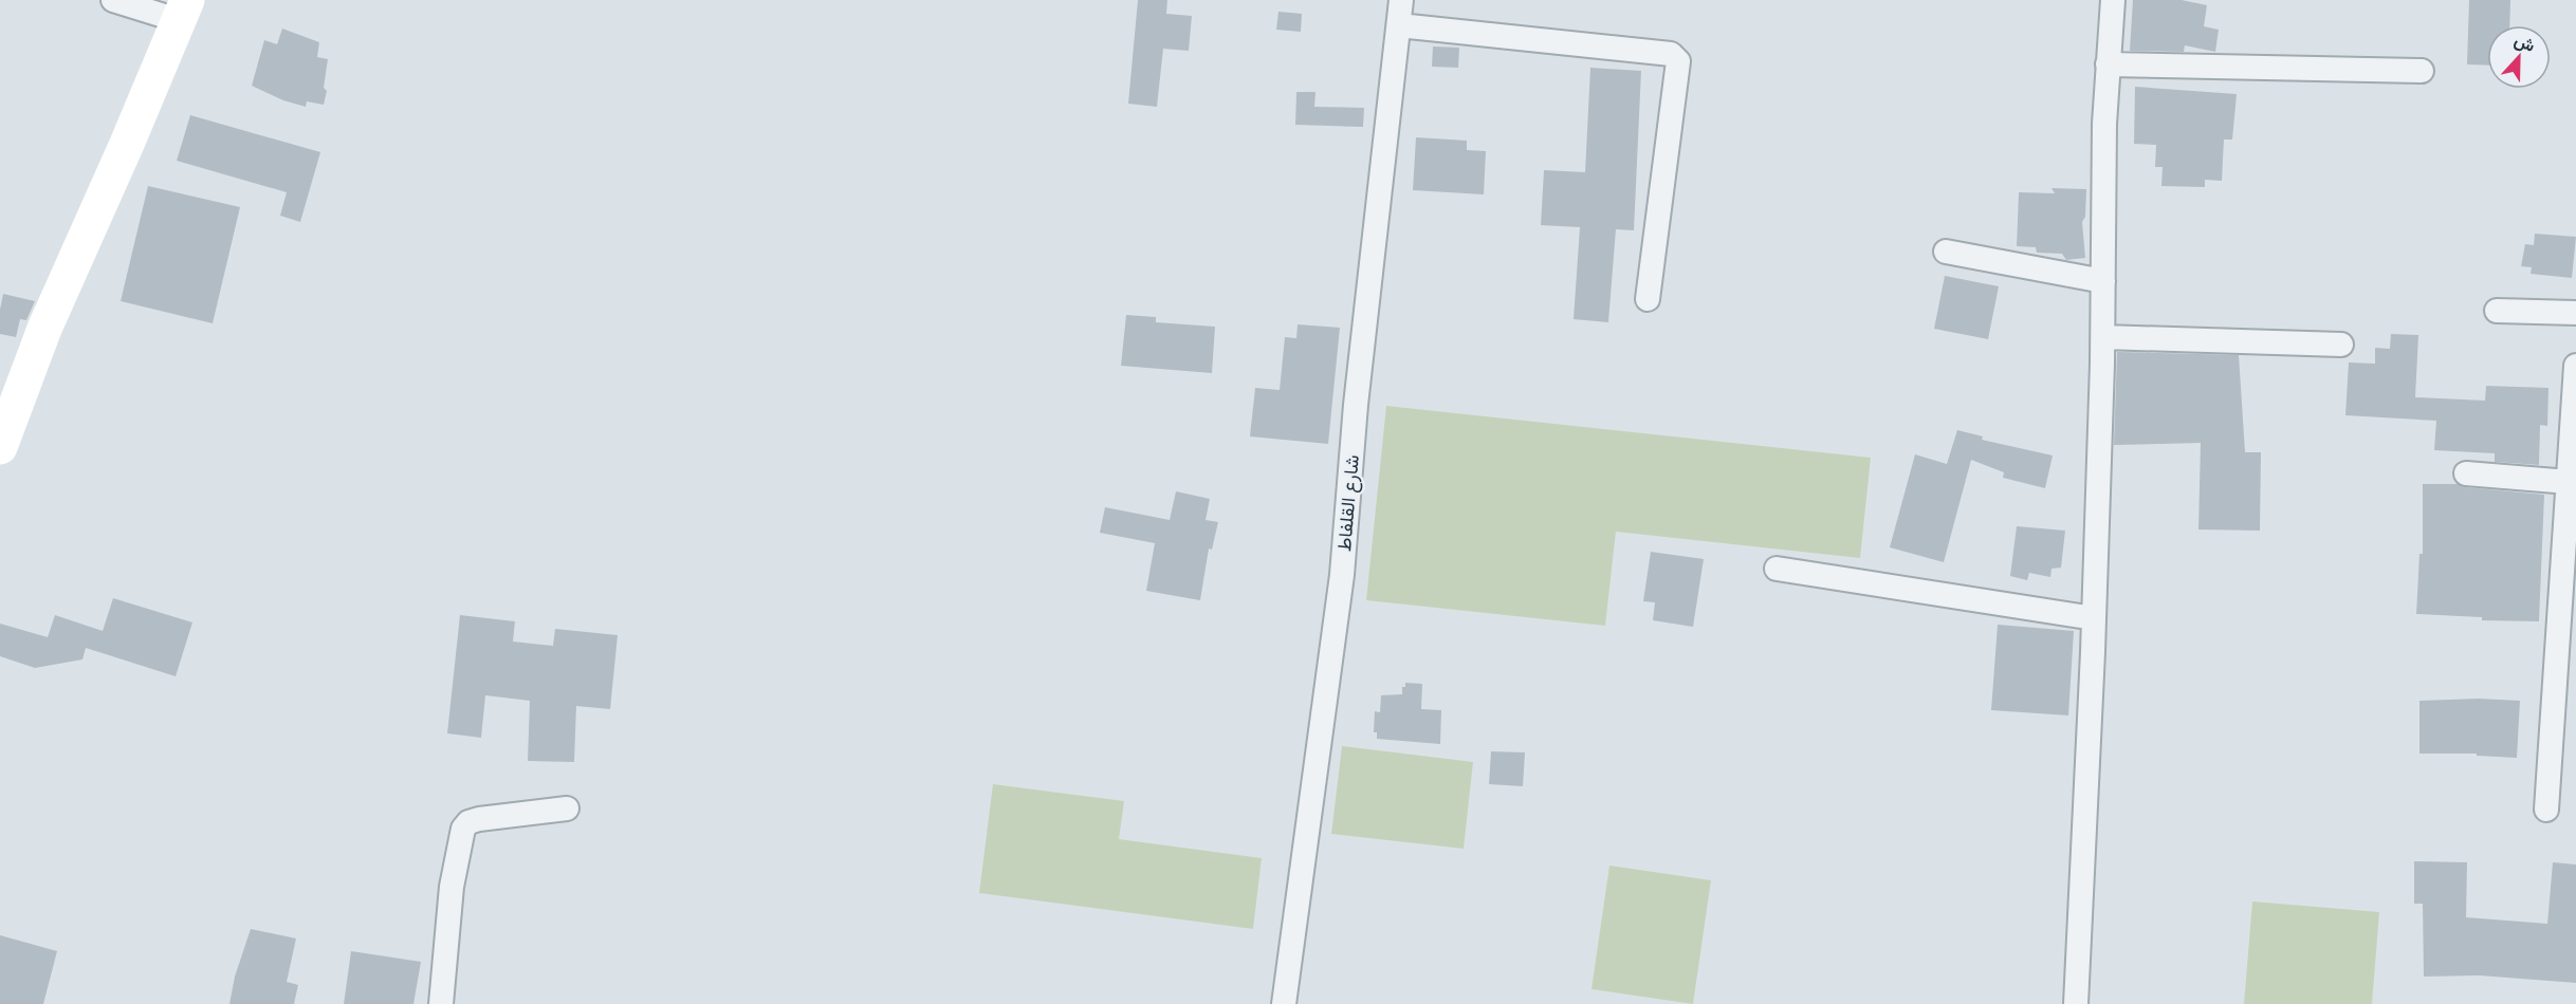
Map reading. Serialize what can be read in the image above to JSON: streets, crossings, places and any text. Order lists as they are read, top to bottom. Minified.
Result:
{"streets":{"street":["شارع القلفاط"]},"north":"top"}
